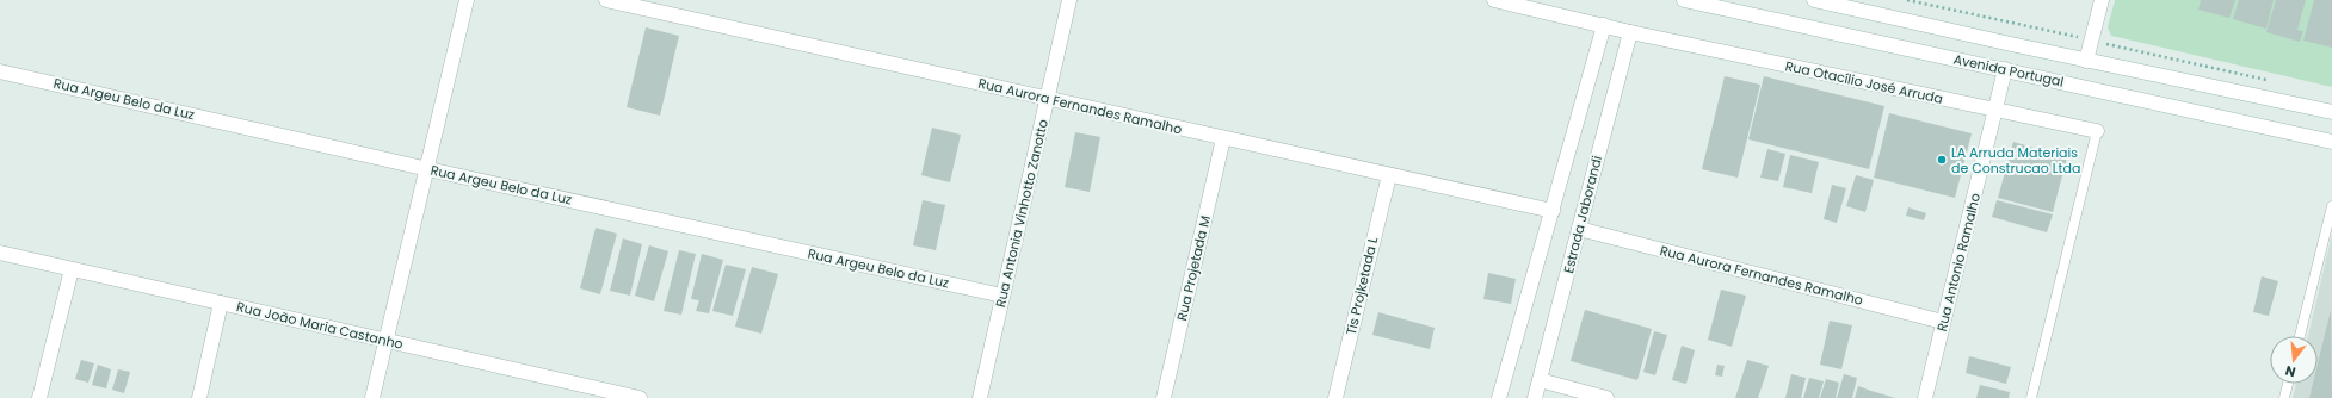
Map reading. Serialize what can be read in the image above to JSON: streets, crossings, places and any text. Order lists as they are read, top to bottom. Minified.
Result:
{"streets":{"street":["Avenida Portugal","Rua Otacílio José Arruda","Rua Argeu Belo da Luz","Rua Aurora Fernandes Ramalho","Rua Antonia Vinhotto Zanotto","Estrada Jaborandi","Rua Antonio Ramalho","Rua Projetada M","Tis Projketada L","Rua João Maria Castanho"]},"crossings":[["Avenida Portugal","Rua Antonio Ramalho"],["Rua Otacílio José Arruda","Estrada Jaborandi"],["Rua Otacílio José Arruda","Rua Antonio Ramalho"],["Rua Argeu Belo da Luz","Rua Antonia Vinhotto Zanotto"],["Rua Aurora Fernandes Ramalho","Rua Antonia Vinhotto Zanotto"],["Rua Aurora Fernandes Ramalho","Estrada Jaborandi"],["Rua Aurora Fernandes Ramalho","Rua Antonio Ramalho"],["Rua Aurora Fernandes Ramalho","Rua Projetada M"],["Rua Aurora Fernandes Ramalho","Tis Projketada L"]],"places":["LA Arruda Materiais de Construcao Ltda"],"north":"bottom"}
